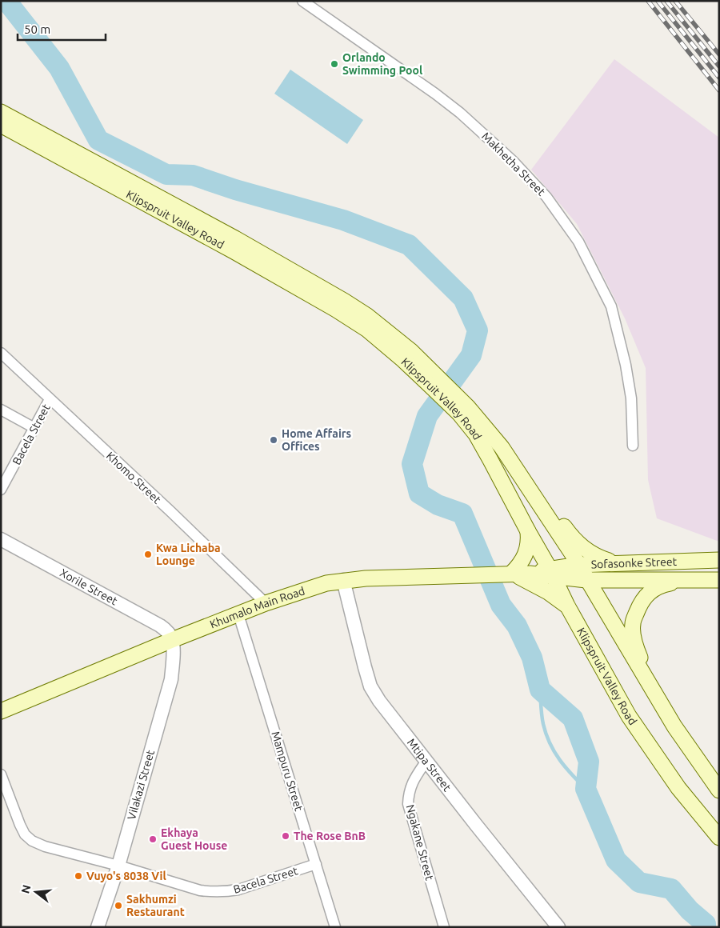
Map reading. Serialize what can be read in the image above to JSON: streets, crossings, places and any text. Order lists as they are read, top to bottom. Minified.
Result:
{"streets":{"main road":["Klipspruit Valley Road","Sofasonke Street","Khumalo Main Road"],"street":["Makhetha Street","Bacela Street","Khomo Street","Xorile Street","Mtipa Street","Mampuru Street","Vilakazi Street","Ngakane Street"]},"crossings":[["Klipspruit Valley Road","Sofasonke Street"],["Klipspruit Valley Road","Khumalo Main Road"],["Bacela Street","Khomo Street"],["Bacela Street","Mampuru Street"],["Bacela Street","Vilakazi Street"],["Khomo Street","Khumalo Main Road"],["Sofasonke Street","Khumalo Main Road"],["Xorile Street","Khumalo Main Road"],["Xorile Street","Vilakazi Street"],["Khumalo Main Road","Mtipa Street"],["Khumalo Main Road","Mampuru Street"],["Khumalo Main Road","Vilakazi Street"],["Mtipa Street","Ngakane Street"]],"places":["Orlando Swimming Pool","Home Affairs Offices","Kwa Lichaba Lounge","The Rose BnB","Ekhaya Guest House","Vuyo's 8038 Vil","Sakhumzi Restaurant"],"scale_bar":"50 m","north":"left"}
